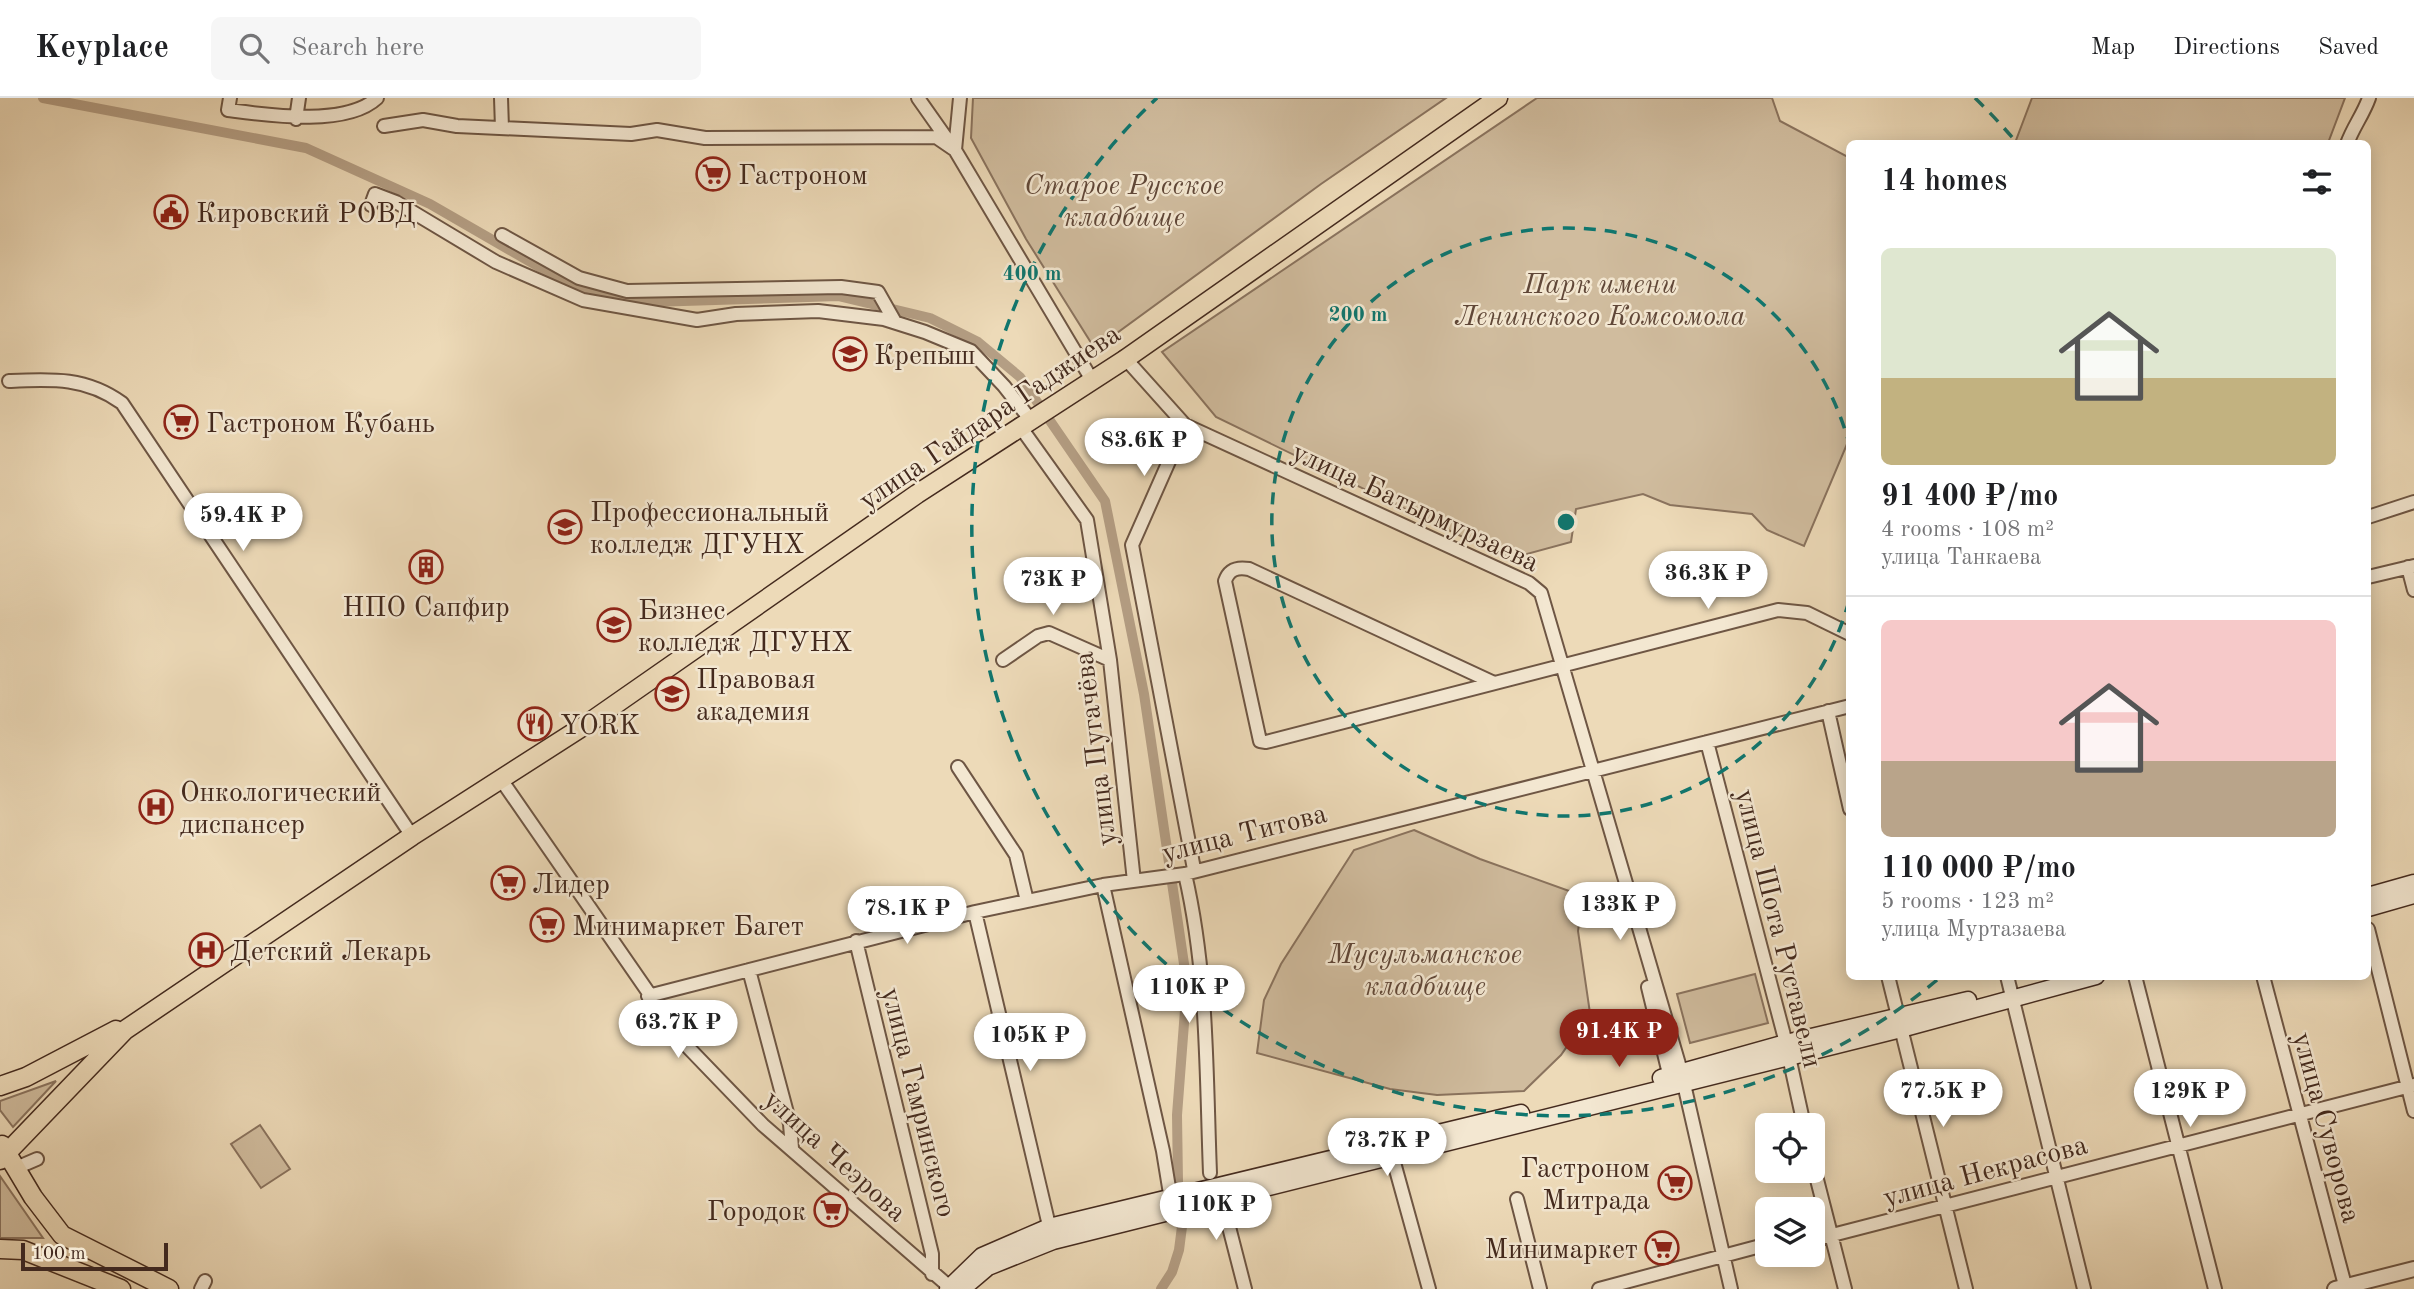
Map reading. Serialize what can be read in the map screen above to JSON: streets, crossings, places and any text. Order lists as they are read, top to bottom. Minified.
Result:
{"streets":{"main road":["улица Гайдара Гаджиева"],"street":["улица Батырмурзаева","улица Пугачёва","улица Титова","улица Шота Руставели","улица Гамринского","улица Суворова","улица Чеэрова","улица Некрасова"]},"crossings":[["улица Гайдара Гаджиева","улица Батырмурзаева"],["улица Гайдара Гаджиева","улица Пугачёва"],["улица Гайдара Гаджиева","улица Чеэрова"],["улица Батырмурзаева","улица Титова"],["улица Пугачёва","улица Титова"],["улица Титова","улица Шота Руставели"],["улица Титова","улица Гамринского"],["улица Титова","улица Чеэрова"],["улица Гамринского","улица Чеэрова"],["улица Суворова","улица Некрасова"]],"parks":["Старое Русское кладбище","Парк имени Ленинского Комсомола","Мусульманское кладбище"],"places":{"supermarket":["Гастроном","Гастроном Кубань","Лидер","Минимаркет Багет","Гастроном Митрада","Городок","Минимаркет"],"public building":["Кировский РОВД"],"school or university":["Крепыш","Профессиональный колледж ДГУНХ","Бизнес колледж ДГУНХ","Правовая академия"],"building":["НПО Сапфир"],"restaurant":["YORK"],"hospital":["Онкологический диспансер","Детский Лекарь"]},"scale_bar":"100 m","page":{"header":"Keyplace","search":"Search here","nav":["Map","Directions","Saved"],"heading":"14 homes","list":[{"name":"91 400 ₽/mo","note":"4 rooms · 108 m² · улица Танкаева"},{"name":"110 000 ₽/mo","note":"5 rooms · 123 m² · улица Муртазаева"}],"price":["83.6K ₽","59.4K ₽","36.3K ₽","73K ₽","133K ₽","78.1K ₽","110K ₽","63.7K ₽","91.4K ₽","105K ₽","77.5K ₽","129K ₽","73.7K ₽","110K ₽"],"scale":"100 m"},"rings":["400 m","200 m"]}
